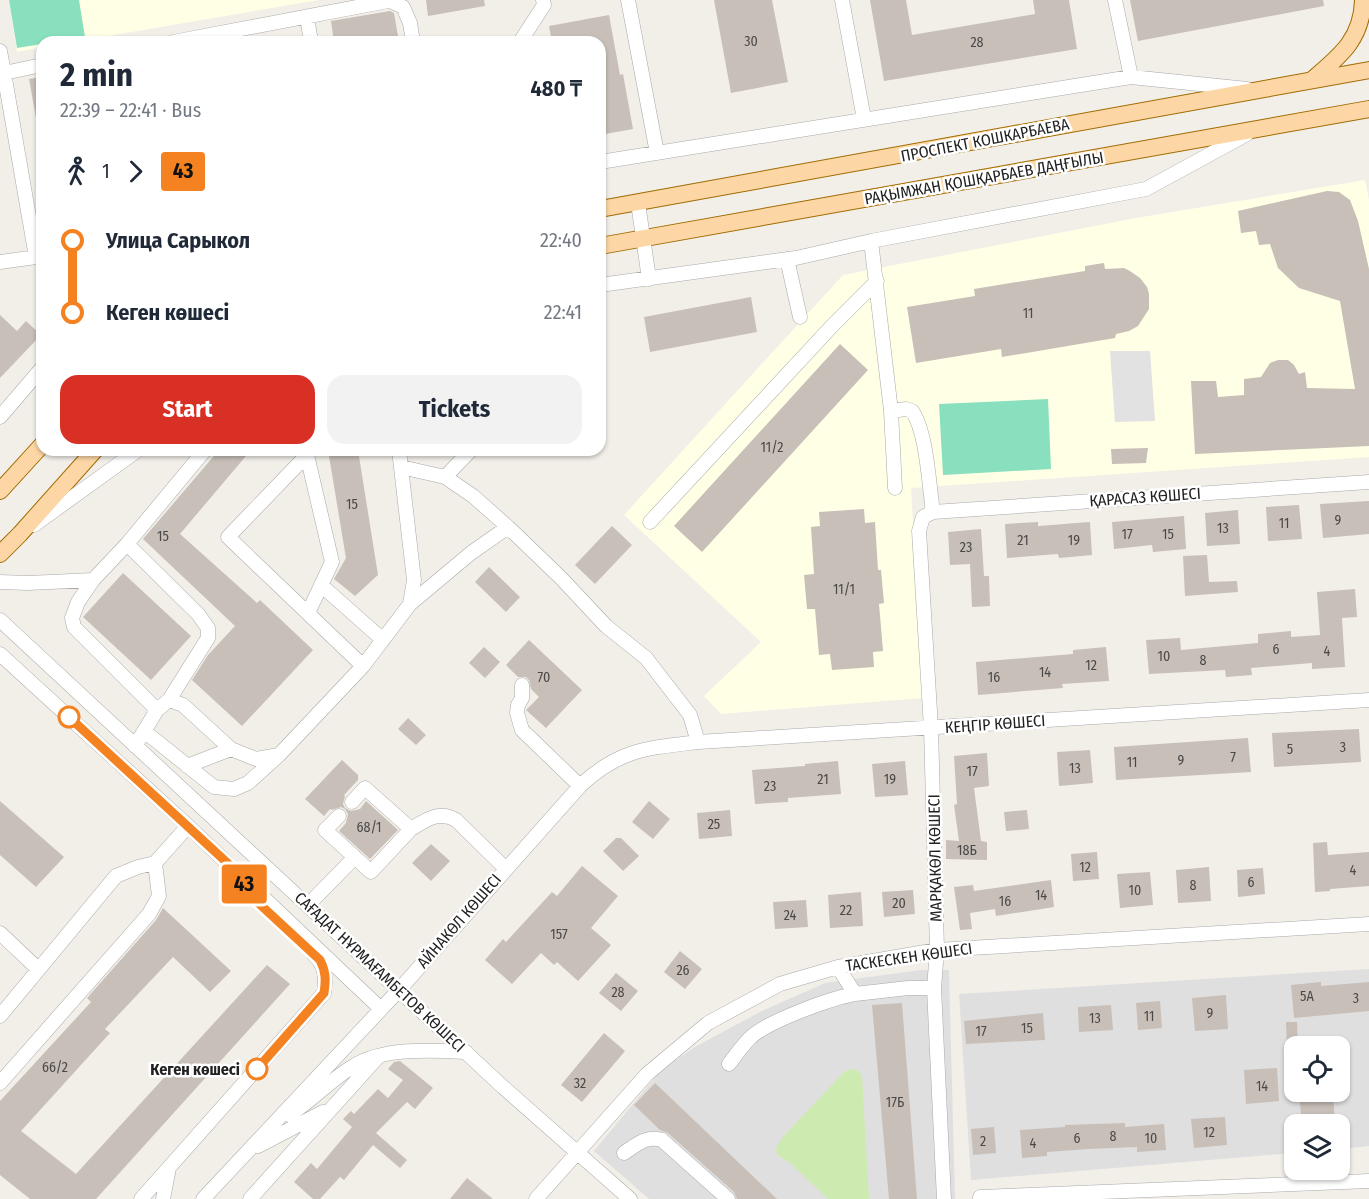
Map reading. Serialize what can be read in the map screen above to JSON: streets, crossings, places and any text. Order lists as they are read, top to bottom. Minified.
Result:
{"streets":{"main road":["ПРОСПЕКТ КОШКАРБАЕВА","РАҚЫМЖАН ҚОШҚАРБАЕВ ДАҢҒЫЛЫ"],"street":["ҚАРАСАЗ КӨШЕСІ","КЕҢГІР КӨШЕСІ","МАРҚАКӨЛ КӨШЕСІ","АЙНАКӨЛ КӨШЕСІ","ТАСКЕСКЕН КӨШЕСІ","САҒАДАТ НҰРМАҒАМБЕТОВ КӨШЕСІ"]},"crossings":[["ҚАРАСАЗ КӨШЕСІ","МАРҚАКӨЛ КӨШЕСІ"],["КЕҢГІР КӨШЕСІ","МАРҚАКӨЛ КӨШЕСІ"],["КЕҢГІР КӨШЕСІ","АЙНАКӨЛ КӨШЕСІ"],["МАРҚАКӨЛ КӨШЕСІ","ТАСКЕСКЕН КӨШЕСІ"],["АЙНАКӨЛ КӨШЕСІ","САҒАДАТ НҰРМАҒАМБЕТОВ КӨШЕСІ"],["ТАСКЕСКЕН КӨШЕСІ","САҒАДАТ НҰРМАҒАМБЕТОВ КӨШЕСІ"]],"places":["Кеген көшесі"],"lines":["bus line 43"],"house_numbers":["30","28","11","11/2","15","9","11","13","17","15","15","21","19","23","11/1","6","4","10","8","12","14","70","16","3","5","7","9","11","13","17","21","19","23","25","68/1","18Б","12","4","6","8","10","14","16","20","22","24","157","26","28","5А","3","9","11","13","15","17","66/2","32","14","17Б","12","8","6","10","2","4"],"page":{"on_map":"43","heading":["2 min","22:39 – 22:41 · Bus","480 ₸"],"legs":["1","43"],"list":[{"name":"Улица Сарыкол","value":"22:40"},{"name":"Кеген көшесі","value":"22:41"}],"buttons":["Start","Tickets"]}}
